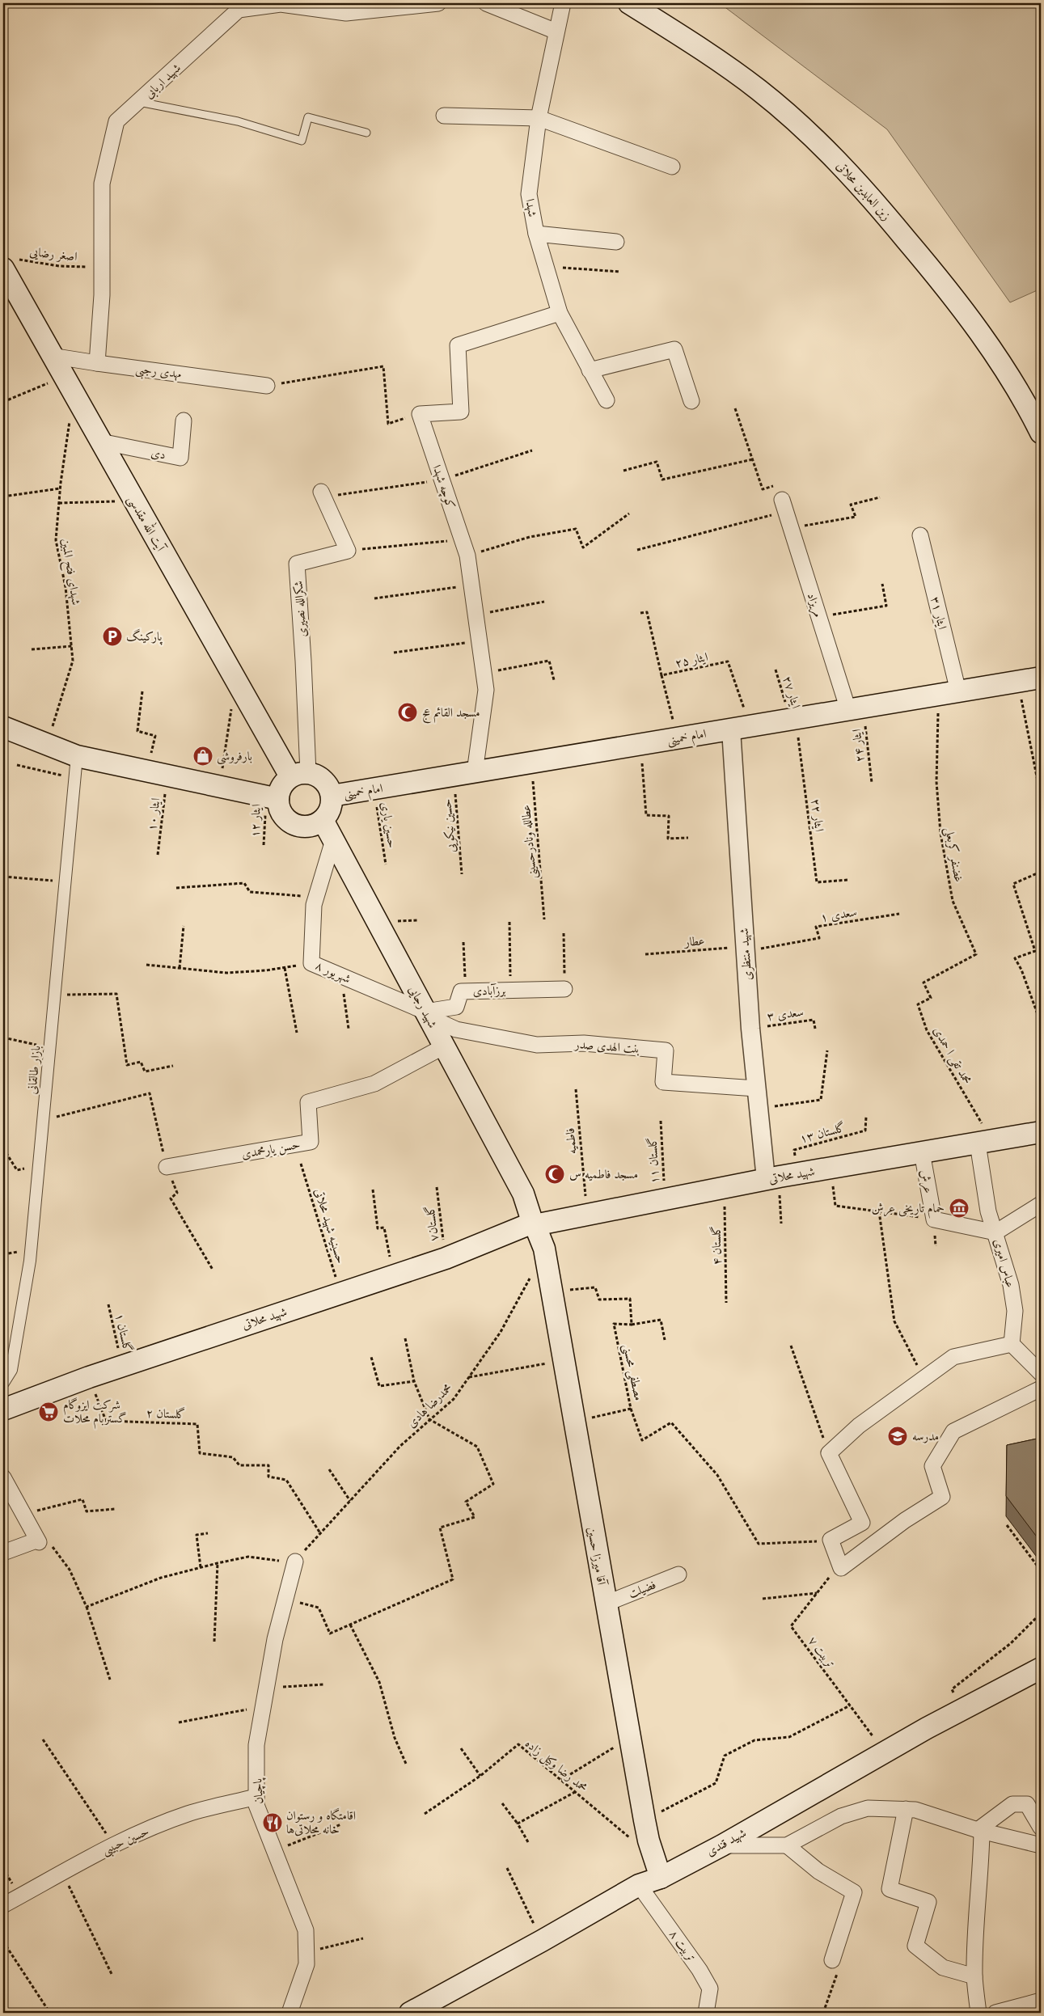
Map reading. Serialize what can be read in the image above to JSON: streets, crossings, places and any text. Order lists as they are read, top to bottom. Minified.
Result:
{"streets":{"main road":["زین العابدین محلاتی","آیت الله مقدسی","امام خمینی","شهید رجایی","شهید محلاتی","آقا میرزا حسین","شهید قندی"],"street":["شهید اربابی","شهدا","مهدی رجبی","دی","کوچه شهدا","مریزاد","شکرالله نصیری","ایثار ۳۱","شهید منتظری","۸ شهریور","برزآبادی","بنت الهدی صدر","بازار طالقانی","حسن یارمحمدی","عرش","عباس امیری","فضیلت","پاچیان","حسین حبیبی","تربیت ۸"],"path":["اصغر رضایی","شهدای فتح المبین","ایثار ۲۵","ایثار ۲۷","ایثار ۲۴","ایثار ۱۰","ایثار ۲۲","ایثار ۱۲","حسین یاری","حسین نیکویی","عطالله ونادرحسینی","غضنفر کربعلی","سعدی ۱","عطار","سعدی ۳","محمد تقی ا حمدی","گلستان ۱۳","فاطمیه","گلستان ۱۱","گلستان۷","حسینیه شهید محلاتی","گلستان ۴","گلستان ۱","مصطفی محسنی","محمدرضا هادی","گلستان ۲","تربیت ۷","محمد رضا وکیل زاده"]},"crossings":[["شهید اربابی","اصغر رضایی"],["شهید اربابی","مهدی رجبی"],["اصغر رضایی","آیت الله مقدسی"],["مهدی رجبی","آیت الله مقدسی"],["دی","آیت الله مقدسی"],["کوچه شهدا","امام خمینی"],["کوچه شهدا","حسین نیکویی"],["آیت الله مقدسی","شهدای فتح المبین"],["آیت الله مقدسی","شکرالله نصیری"],["آیت الله مقدسی","امام خمینی"],["آیت الله مقدسی","ایثار ۱۲"],["آیت الله مقدسی","شهید رجایی"],["مریزاد","امام خمینی"],["مریزاد","ایثار ۲۴"],["شکرالله نصیری","امام خمینی"],["شکرالله نصیری","ایثار ۱۲"],["شکرالله نصیری","شهید رجایی"],["ایثار ۳۱","امام خمینی"],["ایثار ۳۱","غضنفر کربعلی"],["ایثار ۲۵","امام خمینی"],["ایثار ۲۵","شهید منتظری"],["ایثار ۲۷","امام خمینی"],["ایثار ۲۷","ایثار ۲۲"],["امام خمینی","ایثار ۲۴"],["امام خمینی","ایثار ۲۲"],["امام خمینی","ایثار ۱۲"],["امام خمینی","حسین یاری"],["امام خمینی","حسین نیکویی"],["امام خمینی","عطالله ونادرحسینی"],["امام خمینی","غضنفر کربعلی"],["امام خمینی","شهید منتظری"],["امام خمینی","شهید رجایی"],["ایثار ۱۲","شهید رجایی"],["غضنفر کربعلی","محمد تقی ا حمدی"],["سعدی ۱","عطار"],["سعدی ۱","شهید منتظری"],["عطار","شهید منتظری"],["شهید منتظری","سعدی ۳"],["شهید منتظری","بنت الهدی صدر"],["شهید منتظری","گلستان ۱۳"],["شهید منتظری","شهید محلاتی"],["۸ شهریور","برزآبادی"],["۸ شهریور","شهید رجایی"],["۸ شهریور","بنت الهدی صدر"],["برزآبادی","شهید رجایی"],["برزآبادی","بنت الهدی صدر"],["شهید رجایی","بنت الهدی صدر"],["شهید رجایی","حسن یارمحمدی"],["شهید رجایی","شهید محلاتی"],["شهید رجایی","آقا میرزا حسین"],["محمد تقی ا حمدی","شهید محلاتی"],["محمد تقی ا حمدی","عباس امیری"],["گلستان ۱۳","شهید محلاتی"],["فاطمیه","شهید محلاتی"],["گلستان ۱۱","شهید محلاتی"],["شهید محلاتی","عرش"],["شهید محلاتی","گلستان۷"],["شهید محلاتی","حسینیه شهید محلاتی"],["شهید محلاتی","گلستان ۴"],["شهید محلاتی","عباس امیری"],["شهید محلاتی","گلستان ۱"],["شهید محلاتی","گلستان ۲"],["شهید محلاتی","آقا میرزا حسین"],["مصطفی محسنی","آقا میرزا حسین"],["محمدرضا هادی","گلستان ۲"],["محمدرضا هادی","پاچیان"],["آقا میرزا حسین","فضیلت"],["آقا میرزا حسین","شهید قندی"],["تربیت ۷","شهید قندی"],["پاچیان","حسین حبیبی"],["شهید قندی","تربیت ۸"]],"places":{"parking":["پارکینگ"],"mosque":["مسجد القائم عج","مسجد فاطمیه س"],"shop":["بارفروشی"],"museum":["حمام تاریخی عرش"],"supermarket":["شرکت ایزوگام گستربام محلات"],"school or university":["مدرسه"],"restaurant":["اقامتگاه و رستوان خانه محلاتی‌ها"]}}
